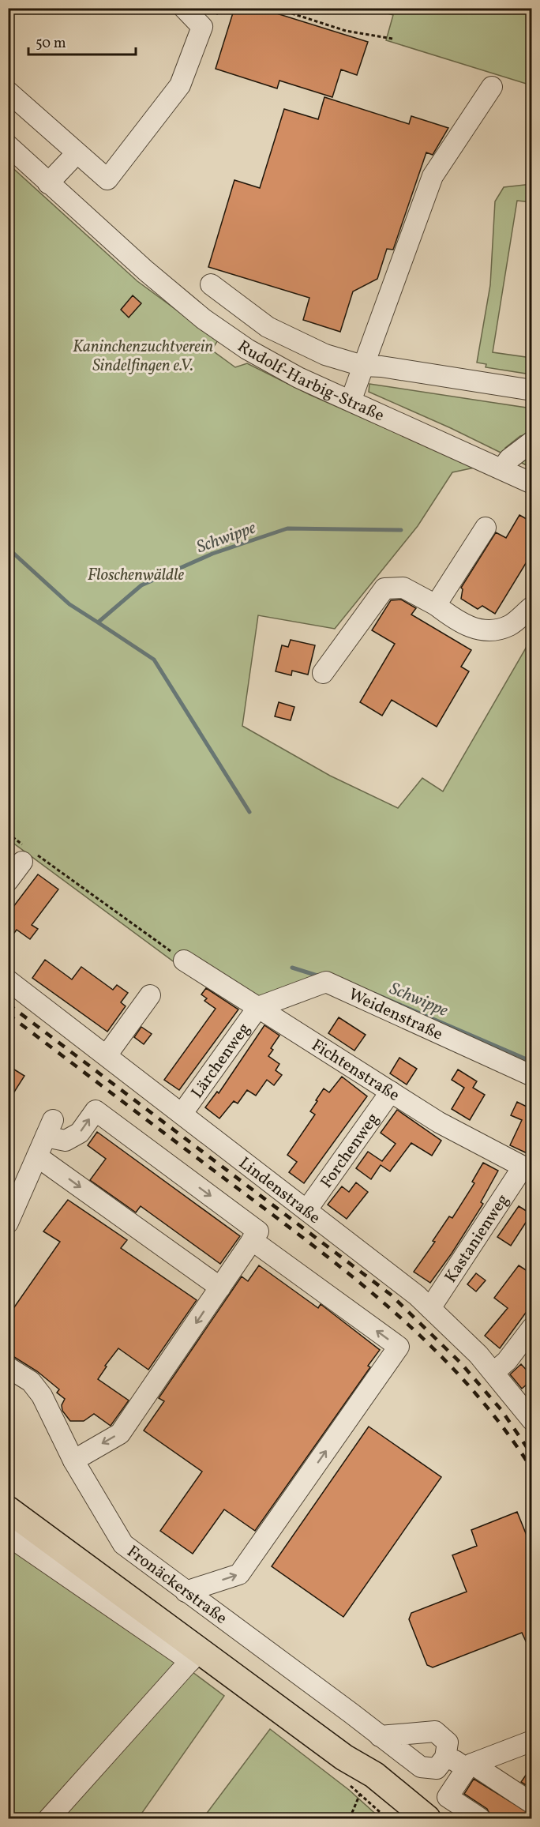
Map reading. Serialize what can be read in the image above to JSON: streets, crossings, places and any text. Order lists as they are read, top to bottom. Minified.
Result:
{"streets":{"street":["Rudolf-Harbig-Straße","Weidenstraße","Lärchenweg","Fichtenstraße","Forchenweg","Lindenstraße","Kastanienweg","Fronäckerstraße"]},"crossings":[["Weidenstraße","Lärchenweg"],["Weidenstraße","Fichtenstraße"],["Lärchenweg","Fichtenstraße"],["Lärchenweg","Lindenstraße"],["Fichtenstraße","Forchenweg"],["Fichtenstraße","Kastanienweg"],["Forchenweg","Lindenstraße"],["Lindenstraße","Kastanienweg"]],"water":["Schwippe"],"parks":["Kaninchenzuchtverein Sindelfingen e.V.","Floschenwäldle"],"scale_bar":"50 m"}
